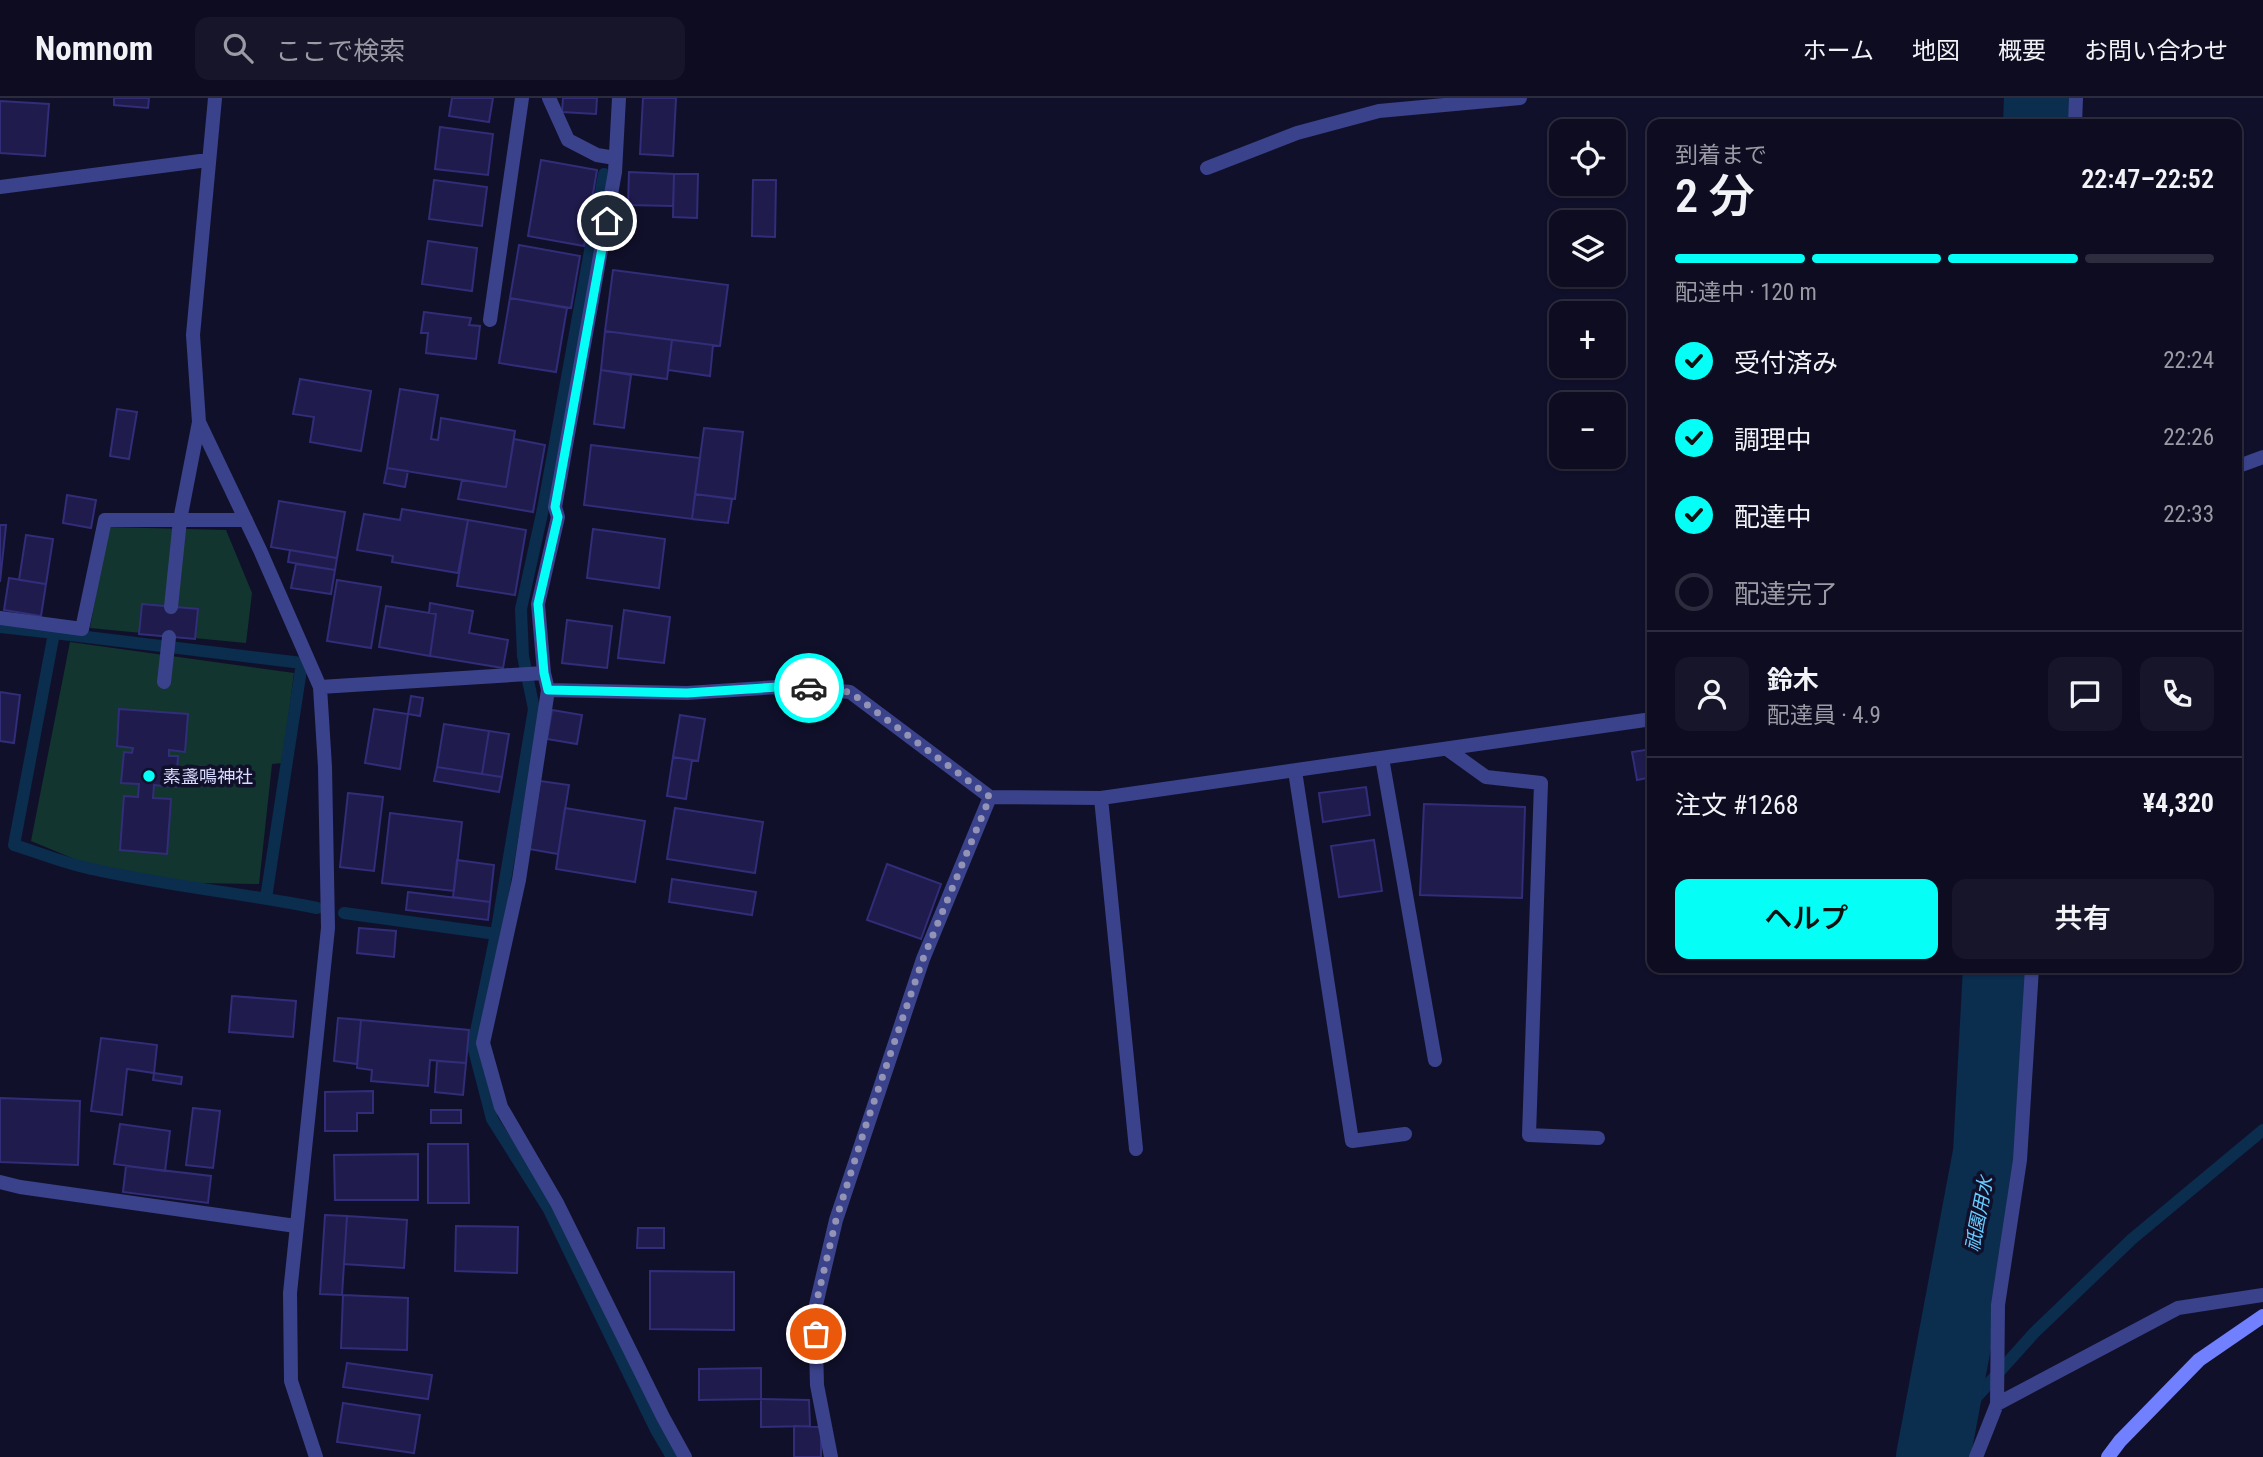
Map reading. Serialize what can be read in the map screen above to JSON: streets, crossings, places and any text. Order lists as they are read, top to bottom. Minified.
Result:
{"water":["祇園用水"],"places":["素盞鳴神社"],"page":{"header":"Nomnom","search":"ここで検索","nav":["ホーム","地図","概要","お問い合わせ"],"map_buttons":["+","−"],"heading":["2 分","到着まで","22:47–22:52"],"panel":["鈴木","配達員 · 4.9","注文 #1268","¥4,320"],"bar":"配達中 · 120 m","list":[["受付済み","22:24"],["調理中","22:26"],["配達中","22:33"],"配達完了"],"buttons":["ヘルプ","共有"]}}
